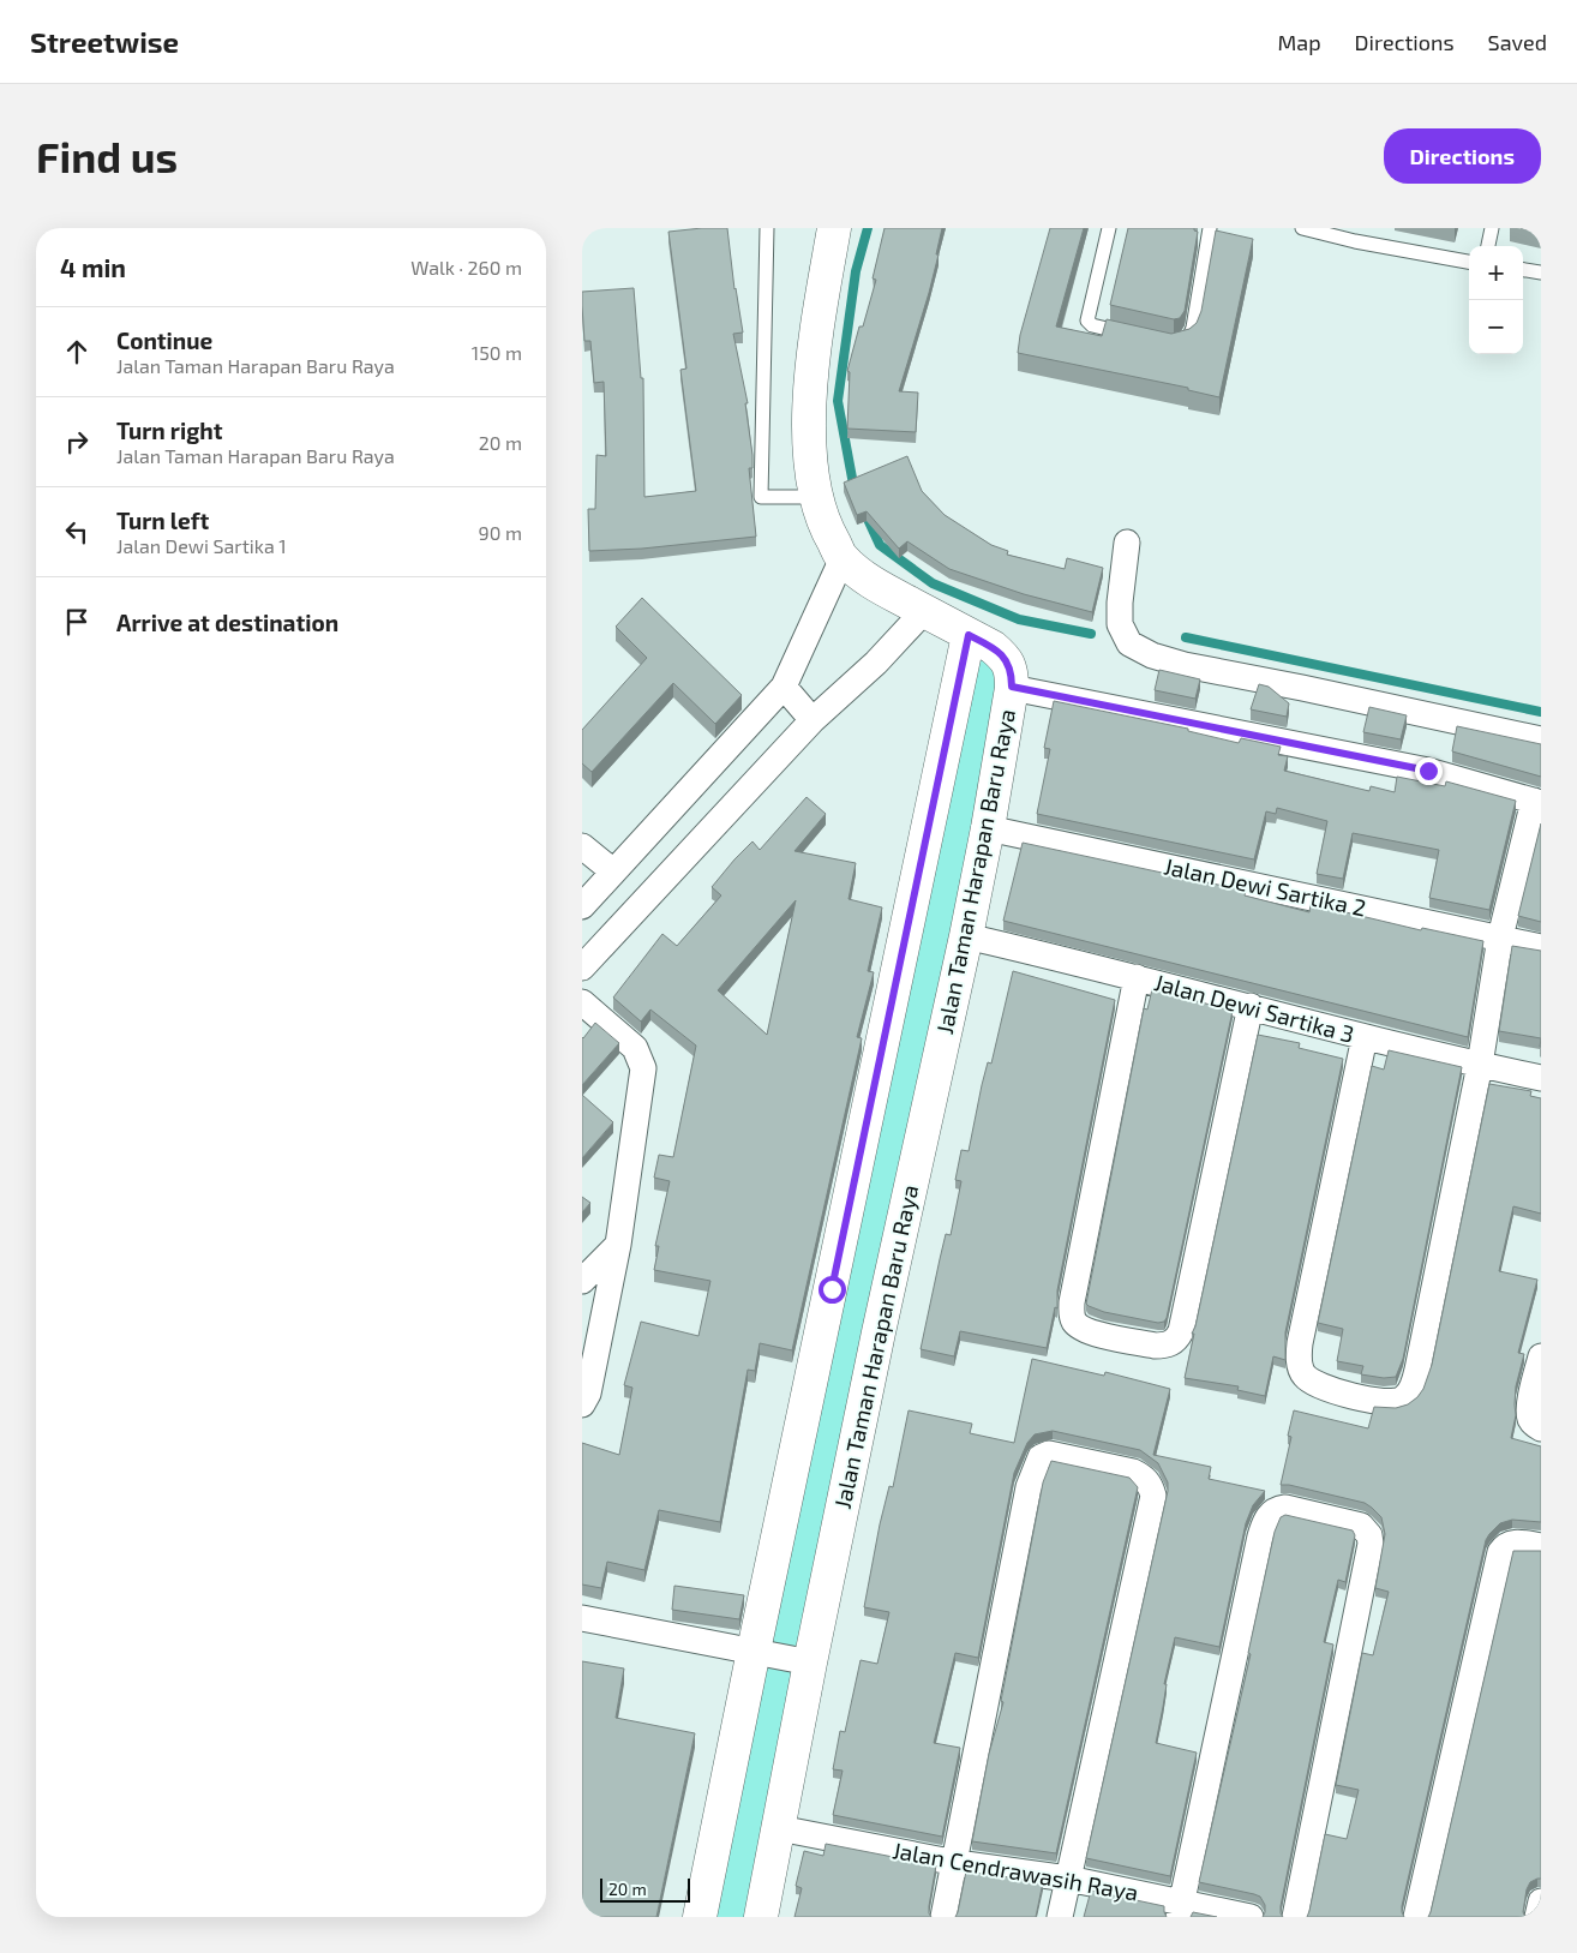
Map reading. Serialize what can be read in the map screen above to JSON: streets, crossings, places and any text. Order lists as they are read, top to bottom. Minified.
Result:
{"streets":{"street":["Jalan Taman Harapan Baru Raya","Jalan Dewi Sartika 2","Jalan Dewi Sartika 3","Jalan Cendrawasih Raya"]},"crossings":[["Jalan Taman Harapan Baru Raya","Jalan Dewi Sartika 2"],["Jalan Taman Harapan Baru Raya","Jalan Dewi Sartika 3"],["Jalan Taman Harapan Baru Raya","Jalan Cendrawasih Raya"]],"scale_bar":"20 m","page":{"header":"Streetwise","nav":["Map","Directions","Saved"],"buttons":"Directions","title":"Find us","heading":["4 min","Walk · 260 m"],"map_buttons":["+","−"],"list":[["Continue","Jalan Taman Harapan Baru Raya","150 m"],["Turn right","Jalan Taman Harapan Baru Raya","20 m"],["Turn left","Jalan Dewi Sartika 1","90 m"],"Arrive at destination"],"scale":"20 m"}}
